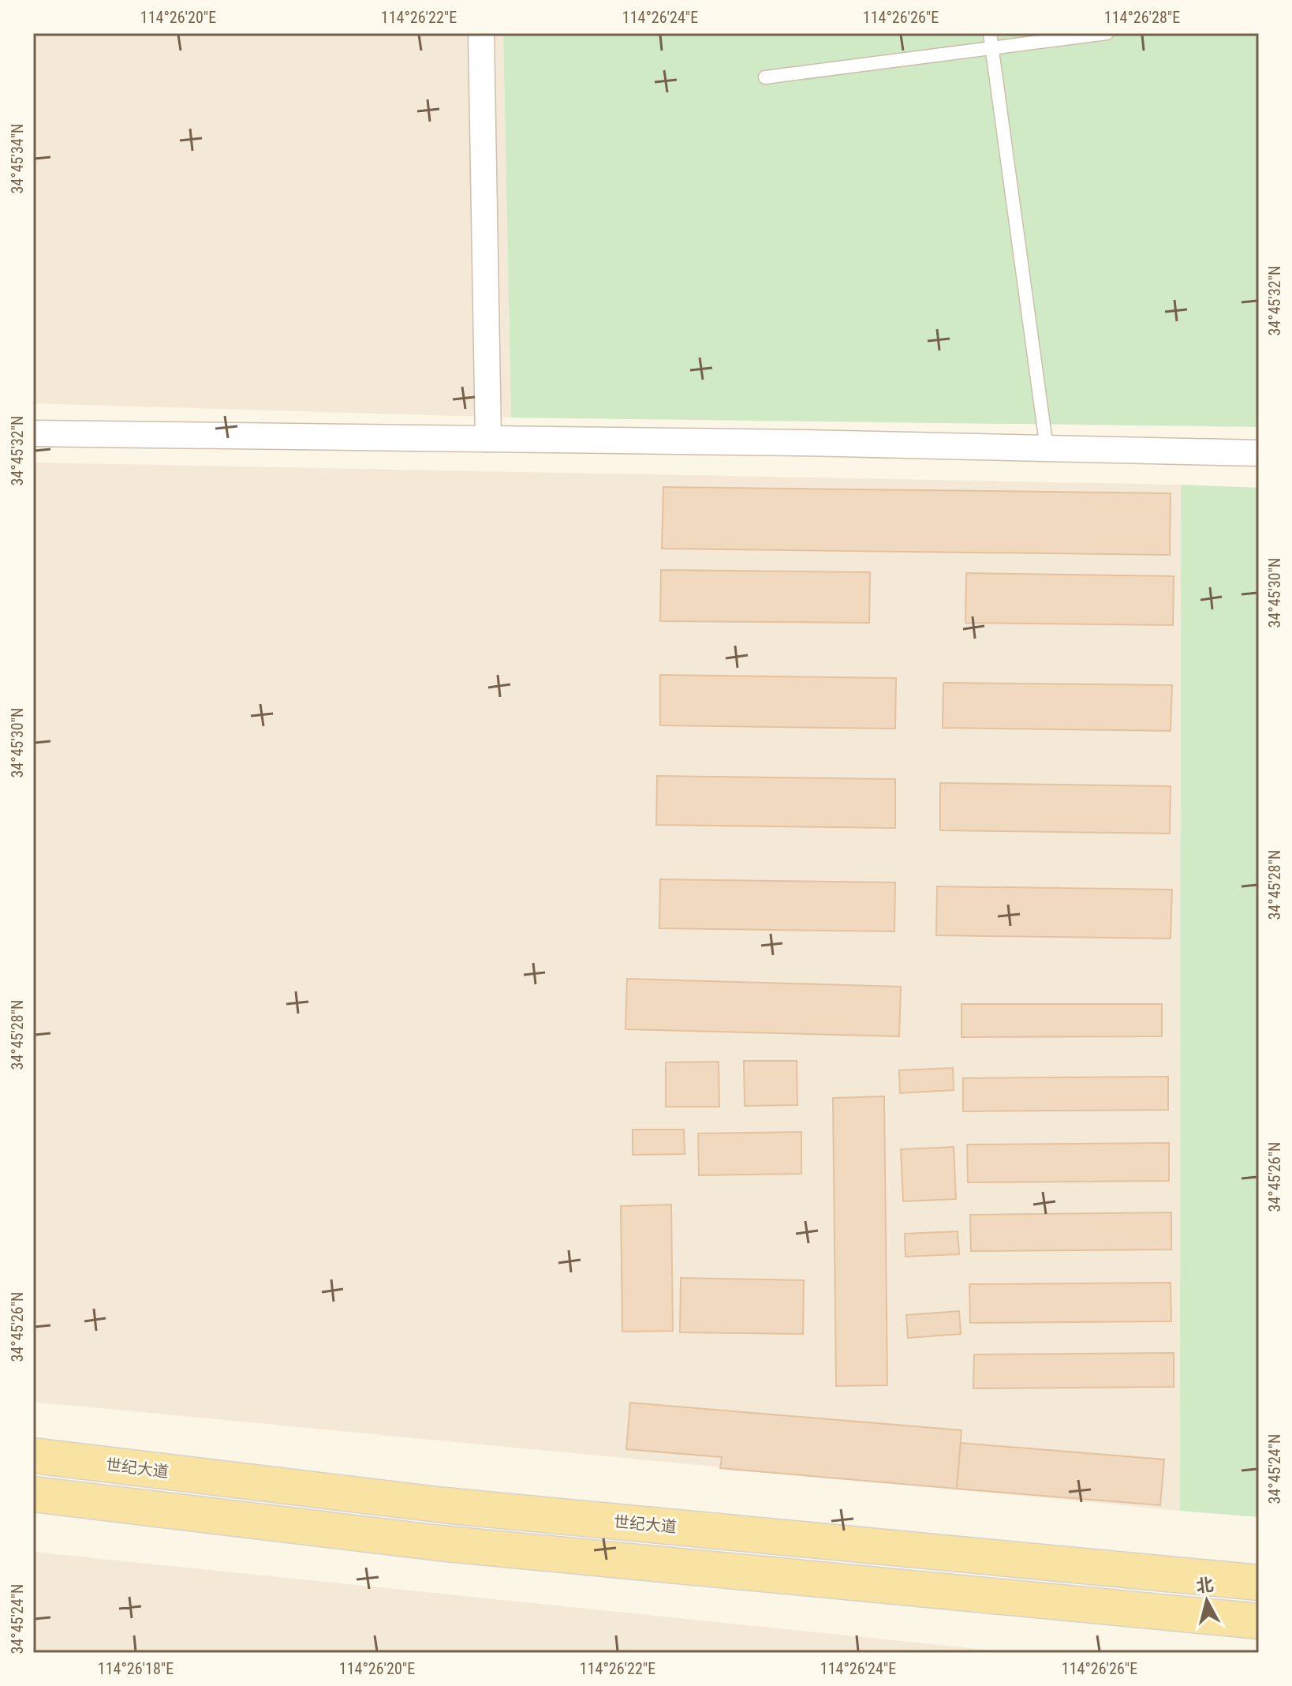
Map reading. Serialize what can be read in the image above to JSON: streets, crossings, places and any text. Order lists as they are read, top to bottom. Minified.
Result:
{"streets":{"main road":["世纪大道"]},"north":"top","coordinates":["114°26'20\"E","114°26'22\"E","114°26'24\"E","114°26'26\"E","114°26'28\"E","34°45'34\"N","34°45'32\"N","34°45'30\"N","34°45'28\"N","34°45'26\"N","34°45'24\"N","114°26'18\"E"]}
